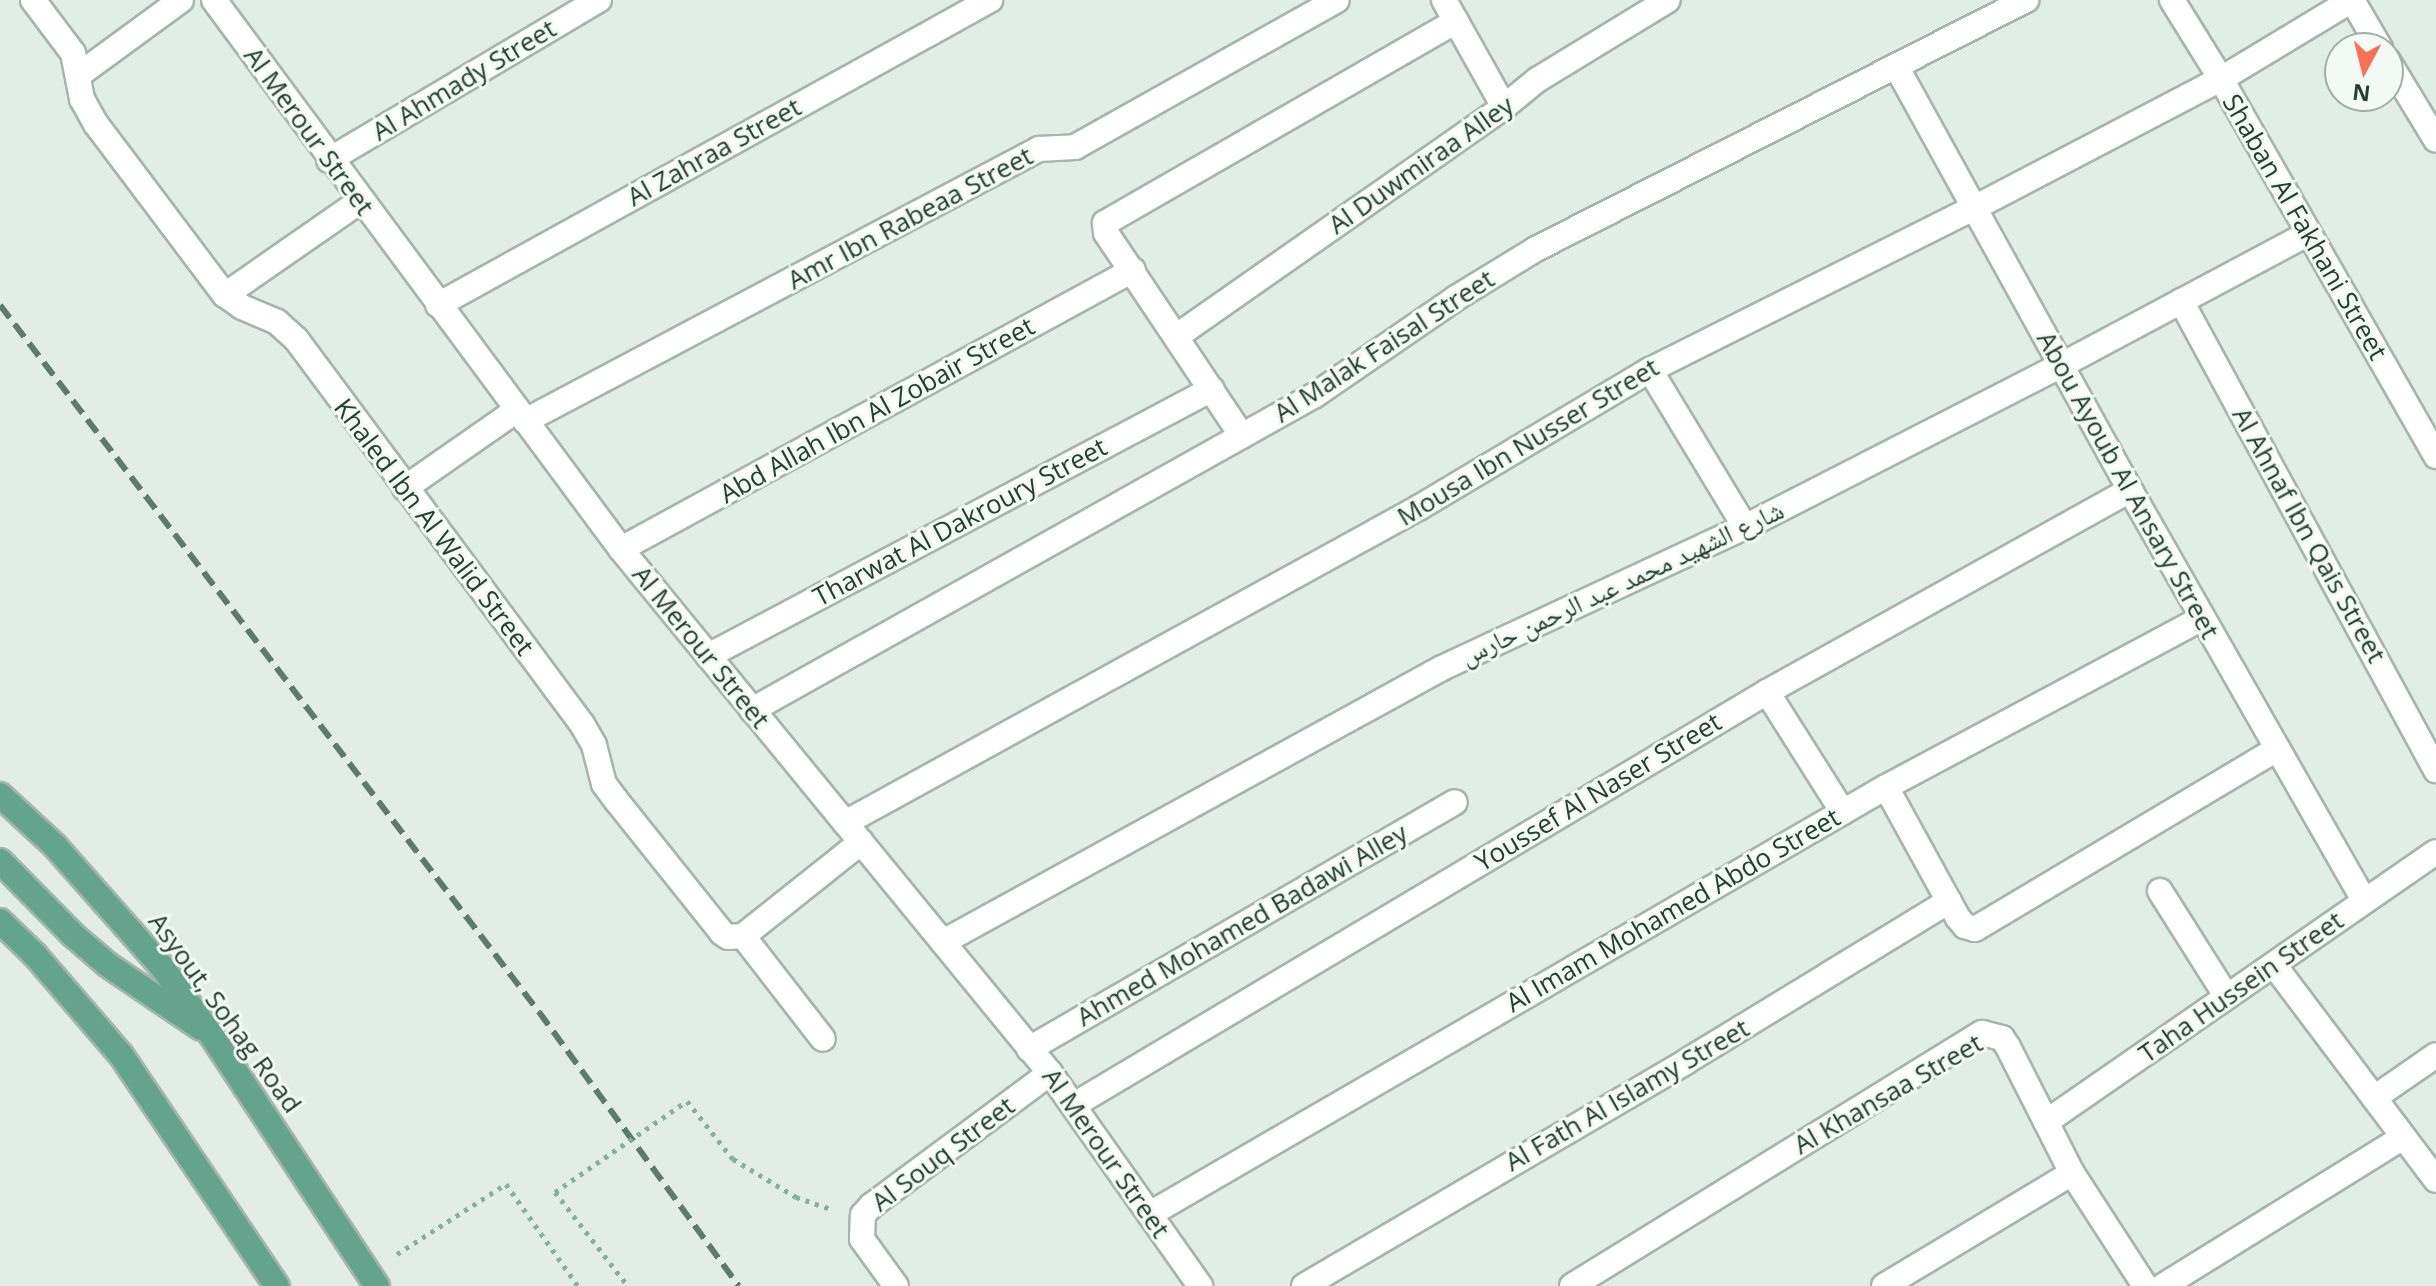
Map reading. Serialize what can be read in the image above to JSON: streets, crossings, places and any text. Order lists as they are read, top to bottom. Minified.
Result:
{"streets":{"main road":["Asyout, Sohag Road"],"street":["Al Ahmady Street","Al Merour Street","Al Zahraa Street","Al Duwmiraa Alley","Amr Ibn Rabeaa Street","Shaban Al Fakhani Street","Al Malak Faisal Street","Abd Allah Ibn Al Zobair Street","Mousa Ibn Nusser Street","Abou Ayoub Al Ansary Street","Tharwat Al Dakroury Street","Khaled Ibn Al Walid Street","Al Ahnaf Ibn Qais Street","شارع الشهيد محمد عبد الرحمن حارس","Youssef Al Naser Street","Al Imam Mohamed Abdo Street","Ahmed Mohamed Badawi Alley","Taha Hussein Street","Al Khansaa Street","Al Fath Al Islamy Street","Al Souq Street"]},"crossings":[["Al Ahmady Street","Al Merour Street"],["Al Merour Street","Al Zahraa Street"],["Al Merour Street","Amr Ibn Rabeaa Street"],["Al Merour Street","Al Malak Faisal Street"],["Al Merour Street","Abd Allah Ibn Al Zobair Street"],["Al Merour Street","Mousa Ibn Nusser Street"],["Al Merour Street","Tharwat Al Dakroury Street"],["Al Merour Street","شارع الشهيد محمد عبد الرحمن حارس"],["Al Merour Street","Youssef Al Naser Street"],["Al Merour Street","Al Imam Mohamed Abdo Street"],["Al Merour Street","Ahmed Mohamed Badawi Alley"],["Al Merour Street","Al Souq Street"],["Amr Ibn Rabeaa Street","Khaled Ibn Al Walid Street"],["Shaban Al Fakhani Street","Mousa Ibn Nusser Street"],["Shaban Al Fakhani Street","شارع الشهيد محمد عبد الرحمن حارس"],["Al Malak Faisal Street","Abou Ayoub Al Ansary Street"],["Mousa Ibn Nusser Street","Abou Ayoub Al Ansary Street"],["Abou Ayoub Al Ansary Street","شارع الشهيد محمد عبد الرحمن حارس"],["Abou Ayoub Al Ansary Street","Youssef Al Naser Street"],["Abou Ayoub Al Ansary Street","Al Imam Mohamed Abdo Street"],["Abou Ayoub Al Ansary Street","Taha Hussein Street"],["Al Ahnaf Ibn Qais Street","شارع الشهيد محمد عبد الرحمن حارس"],["Taha Hussein Street","Al Khansaa Street"]],"north":"bottom"}
